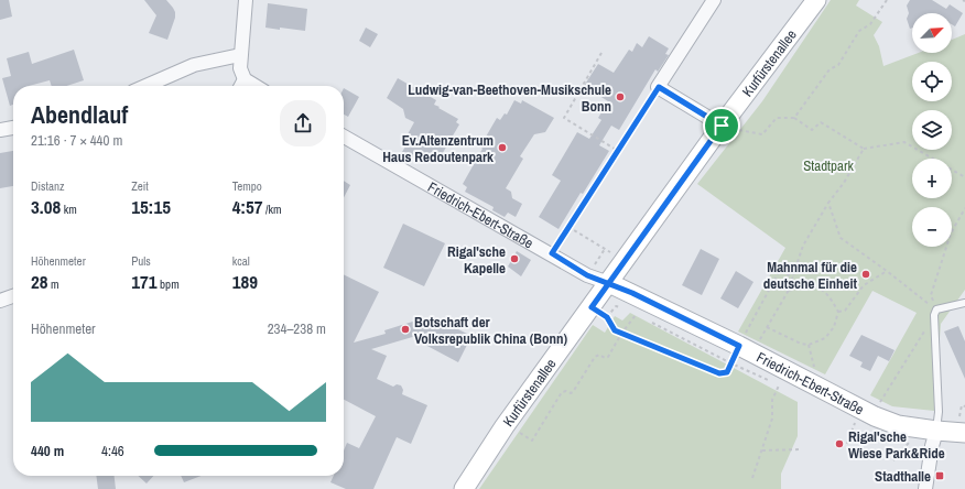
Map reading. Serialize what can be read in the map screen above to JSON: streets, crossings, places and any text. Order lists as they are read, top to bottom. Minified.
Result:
{"streets":{"street":["Kurfürstenallee","Friedrich-Ebert-Straße"]},"crossings":[["Kurfürstenallee","Friedrich-Ebert-Straße"]],"parks":["Stadtpark"],"places":{"other":["Ludwig-van-Beethoven-Musikschule Bonn","Ev.Altenzentrum Haus Redoutenpark","Rigal'sche Kapelle","Mahnmal für die deutsche Einheit","Botschaft der Volksrepublik China (Bonn)","Rigal'sche Wiese Park&Ride"],"transit":["Stadthalle"]},"north":"top right","page":{"map_buttons":["+","−"],"heading":["Abendlauf","21:16 · 7 × 440 m"],"stats":[["Distanz","3.08 km"],["Zeit","15:15"],["Tempo","4:57 /km"],["Höhenmeter","28 m"],["Puls","171 bpm"],["kcal","189"]],"chart":["Höhenmeter","234–238 m"],"list":[{"name":"440 m","note":"4:46"}]}}
